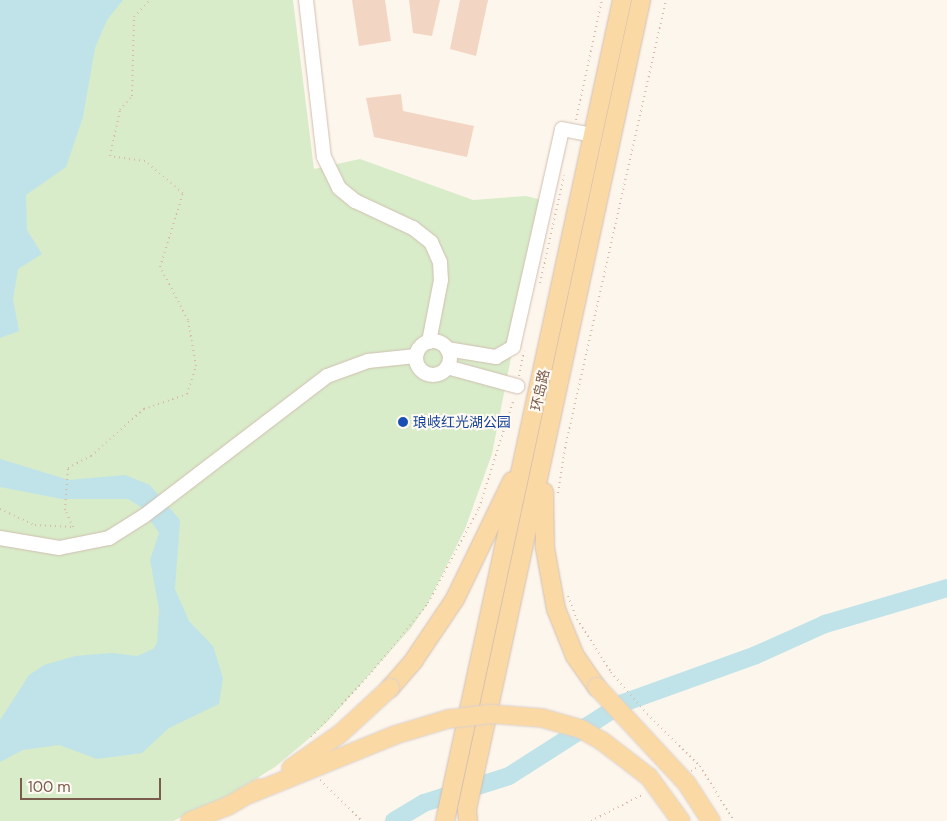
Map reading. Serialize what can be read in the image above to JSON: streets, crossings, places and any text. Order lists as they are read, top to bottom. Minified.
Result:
{"streets":{"main road":["环岛路"]},"places":["琅岐红光湖公园"],"scale_bar":"100 m"}
